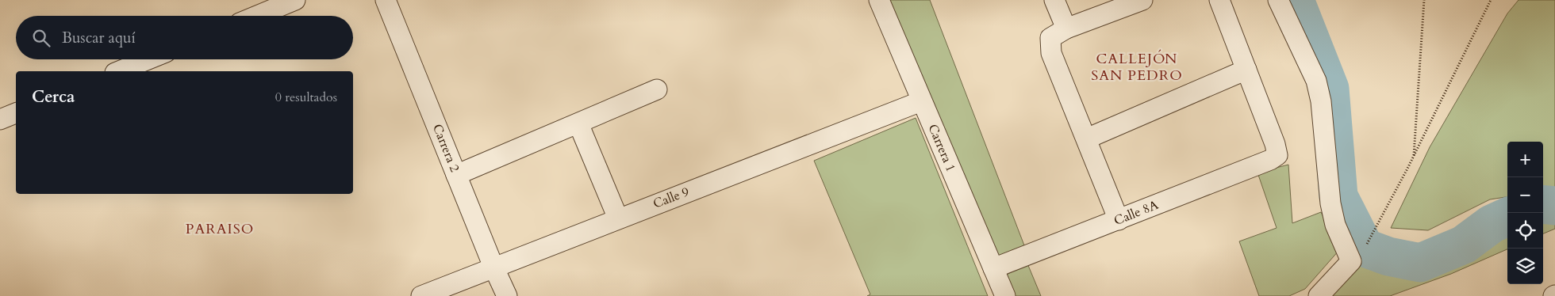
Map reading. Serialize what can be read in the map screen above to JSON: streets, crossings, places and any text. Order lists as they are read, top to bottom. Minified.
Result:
{"streets":{"street":["Carrera 2","Carrera 1","Calle 9","Calle 8A"]},"crossings":[["Carrera 2","Calle 9"],["Carrera 1","Calle 9"],["Carrera 1","Calle 8A"]],"districts":["CALLEJÓN SAN PEDRO","PARAISO"],"page":{"search":"Buscar aquí","heading":["Cerca","0 resultados"],"map_buttons":["+","−"]}}
